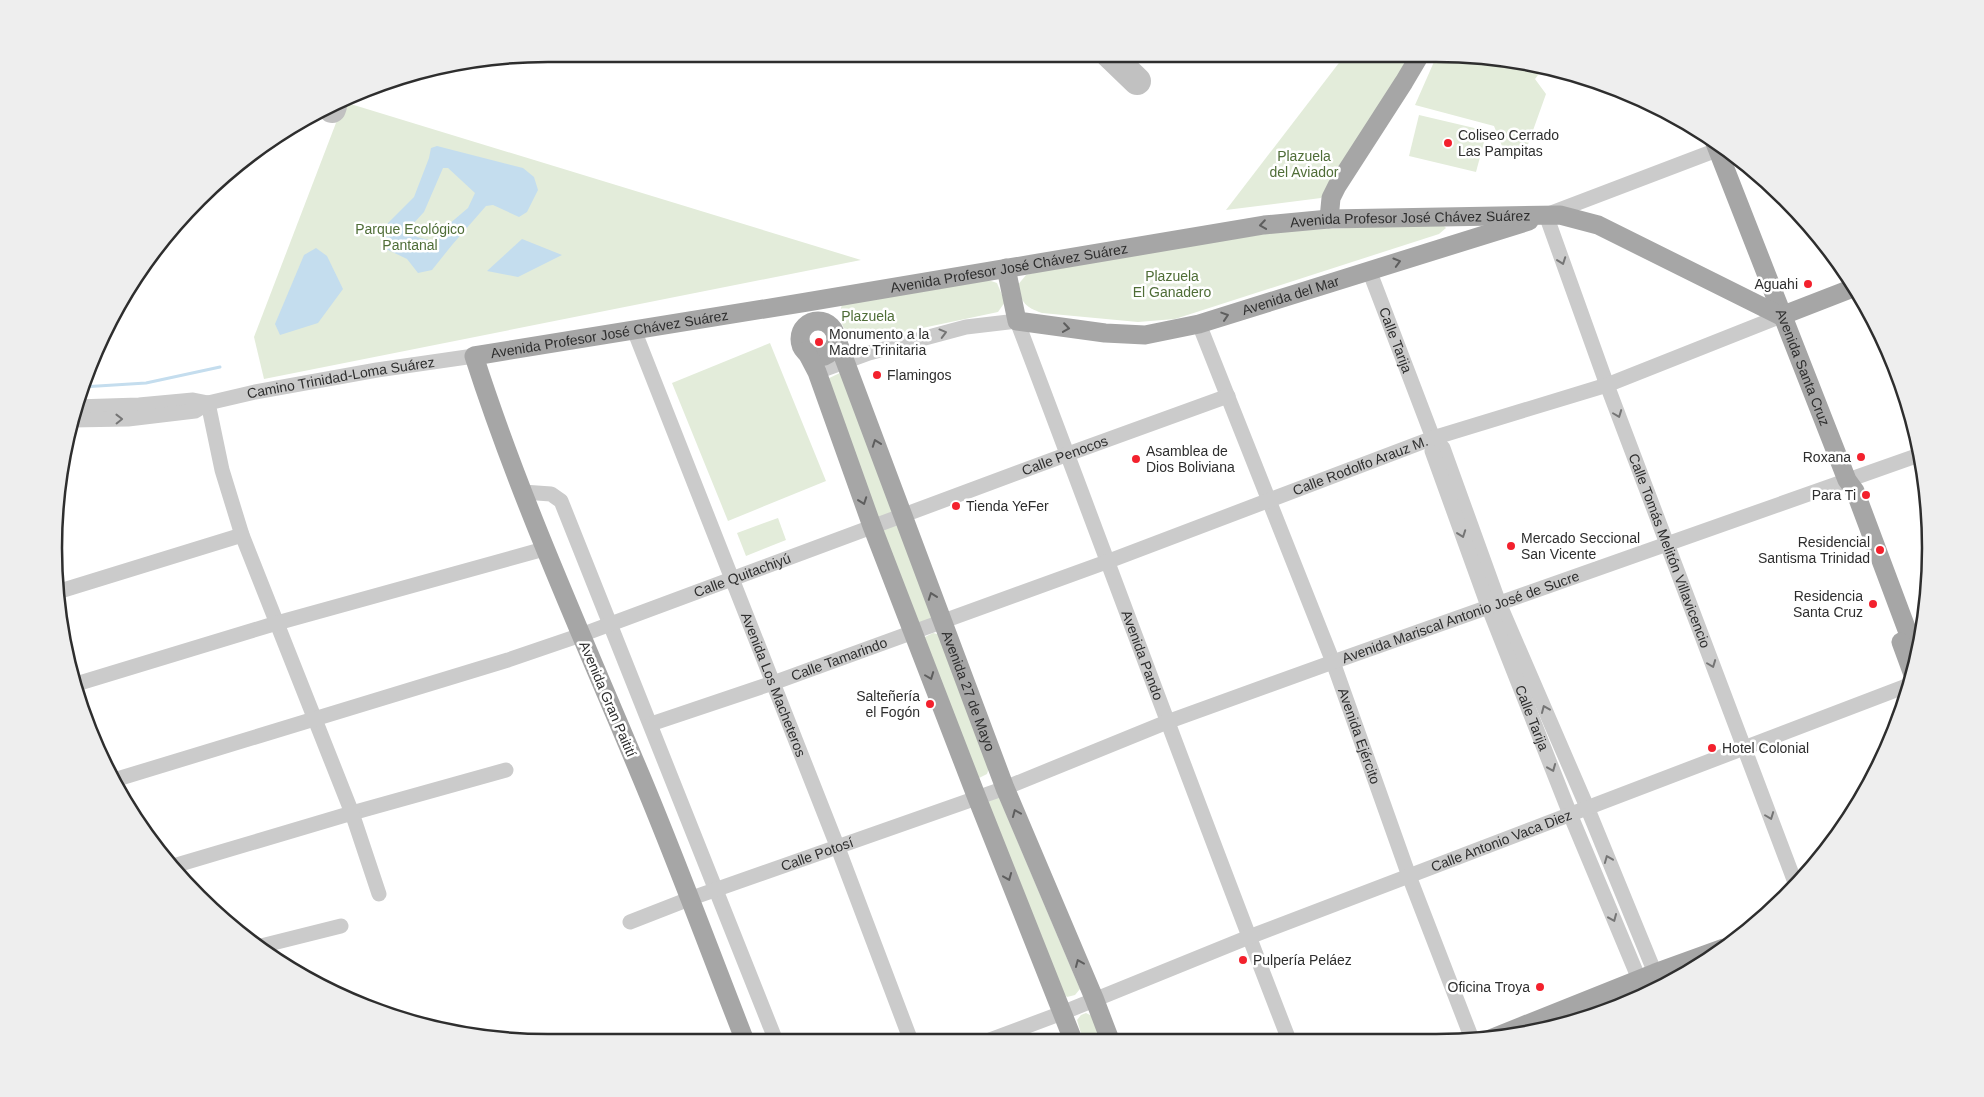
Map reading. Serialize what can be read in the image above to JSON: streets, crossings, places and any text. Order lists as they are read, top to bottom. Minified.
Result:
{"streets":{"main road":["Avenida Profesor José Chávez Suárez","Avenida del Mar","Avenida Santa Cruz","Avenida Pando","Avenida 27 de Mayo","Avenida Gran Paitití"],"street":["Calle Tarija","Camino Trinidad-Loma Suárez","Calle Penocos","Calle Rodolfo Arauz M.","Calle Tomás Melitón Villavicencio","Calle Quitachiyú","Avenida Mariscal Antonio José de Sucre","Calle Tamarindo","Avenida Los Macheteros","Avenida Ejército","Calle Antonio Vaca Diez","Calle Potosí"]},"crossings":[["Avenida Profesor José Chávez Suárez","Avenida del Mar"],["Avenida Profesor José Chávez Suárez","Avenida Santa Cruz"],["Avenida Profesor José Chávez Suárez","Camino Trinidad-Loma Suárez"],["Avenida Profesor José Chávez Suárez","Calle Rodolfo Arauz M."],["Avenida Profesor José Chávez Suárez","Calle Tomás Melitón Villavicencio"],["Avenida Profesor José Chávez Suárez","Avenida Pando"],["Avenida Profesor José Chávez Suárez","Avenida Los Macheteros"],["Avenida Profesor José Chávez Suárez","Avenida Gran Paitití"],["Avenida del Mar","Calle Tarija"],["Avenida del Mar","Calle Tomás Melitón Villavicencio"],["Avenida del Mar","Avenida Pando"],["Avenida del Mar","Avenida 27 de Mayo"],["Avenida del Mar","Avenida Ejército"],["Calle Tarija","Calle Rodolfo Arauz M."],["Calle Tarija","Avenida Mariscal Antonio José de Sucre"],["Calle Tarija","Calle Antonio Vaca Diez"],["Avenida Santa Cruz","Calle Rodolfo Arauz M."],["Avenida Santa Cruz","Avenida Mariscal Antonio José de Sucre"],["Camino Trinidad-Loma Suárez","Avenida Gran Paitití"],["Calle Penocos","Calle Quitachiyú"],["Calle Penocos","Avenida Pando"],["Calle Penocos","Avenida 27 de Mayo"],["Calle Penocos","Avenida Ejército"],["Calle Rodolfo Arauz M.","Calle Tomás Melitón Villavicencio"],["Calle Rodolfo Arauz M.","Avenida Pando"],["Calle Rodolfo Arauz M.","Calle Tamarindo"],["Calle Rodolfo Arauz M.","Avenida 27 de Mayo"],["Calle Rodolfo Arauz M.","Avenida Ejército"],["Calle Tomás Melitón Villavicencio","Avenida Mariscal Antonio José de Sucre"],["Calle Tomás Melitón Villavicencio","Calle Antonio Vaca Diez"],["Calle Quitachiyú","Avenida Los Macheteros"],["Calle Quitachiyú","Avenida 27 de Mayo"],["Calle Quitachiyú","Avenida Gran Paitití"],["Avenida Mariscal Antonio José de Sucre","Avenida Pando"],["Avenida Mariscal Antonio José de Sucre","Avenida 27 de Mayo"],["Avenida Mariscal Antonio José de Sucre","Avenida Ejército"],["Avenida Mariscal Antonio José de Sucre","Calle Potosí"],["Avenida Pando","Calle Antonio Vaca Diez"],["Calle Tamarindo","Avenida Los Macheteros"],["Calle Tamarindo","Avenida 27 de Mayo"],["Avenida Los Macheteros","Calle Potosí"],["Avenida 27 de Mayo","Calle Antonio Vaca Diez"],["Avenida 27 de Mayo","Calle Potosí"],["Avenida Gran Paitití","Calle Potosí"],["Avenida Ejército","Calle Antonio Vaca Diez"]],"one_way":["Avenida del Mar","Calle Tomás Melitón Villavicencio"],"parks":["Plazuela del Aviador","Parque Ecológico Pantanal","Plazuela El Ganadero","Plazuela"],"places":["Coliseo Cerrado Las Pampitas","Aguahi","Monumento a la Madre Trinitaria","Flamingos","Roxana","Asamblea de Dios Boliviana","Para Ti","Tienda YeFer","Mercado Seccional San Vicente","Residencial Santisma Trinidad","Residencia Santa Cruz","Salteñería el Fogón","Hotel Colonial","Pulpería Peláez","Oficina Troya"]}
